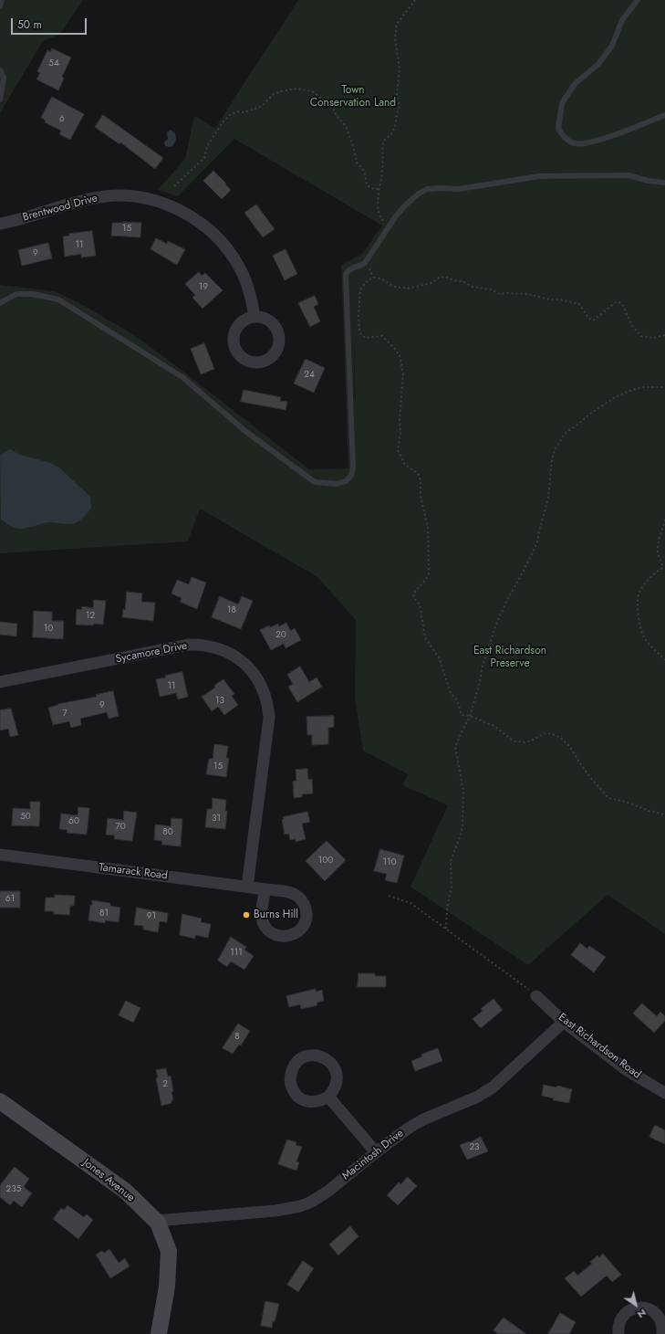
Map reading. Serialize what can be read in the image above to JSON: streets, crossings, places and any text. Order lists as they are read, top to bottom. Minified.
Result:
{"streets":{"street":["Brentwood Drive","Sycamore Drive","Tamarack Road","East Richardson Road","Macintosh Drive","Jones Avenue"]},"crossings":[["Sycamore Drive","Tamarack Road"],["East Richardson Road","Macintosh Drive"],["Macintosh Drive","Jones Avenue"]],"parks":["Town Conservation Land","East Richardson Preserve"],"places":["Burns Hill"],"house_numbers":["54","6","15","11","9","19","24","18","12","10","20","11","13","9","7","15","50","31","60","70","80","100","110","61","81","91","111","8","2","23","235"],"scale_bar":"50 m","north":"bottom right"}
